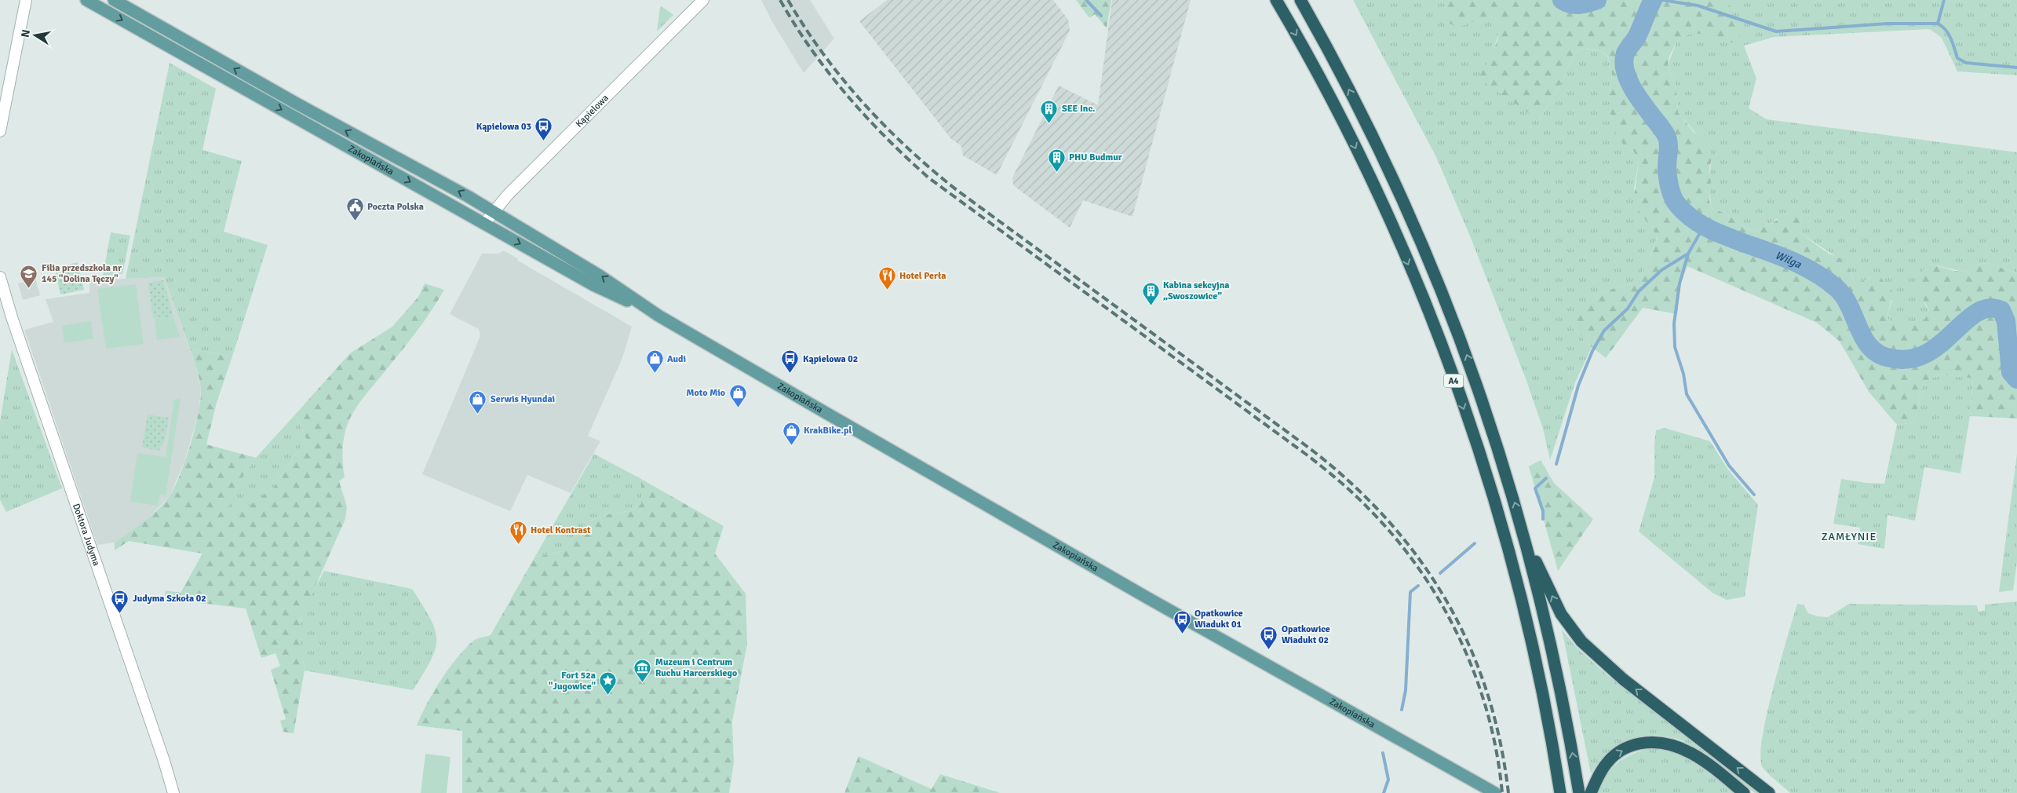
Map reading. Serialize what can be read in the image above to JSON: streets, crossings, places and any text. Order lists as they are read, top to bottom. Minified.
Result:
{"streets":{"highway":["A4"],"main road":["Zakopiańska"],"street":["Kąpielowa","Doktora Judyma"]},"crossings":[["Kąpielowa","Zakopiańska"]],"districts":["ZAMŁYNIE"],"water":["Wilga"],"places":{"building":["SEE Inc.","PHU Budmur","Kabina sekcyjna „Swoszowice”"],"bus stop":["Kąpielowa 03","Kąpielowa 02","Judyma Szkoła 02","Opatkowice Wiadukt 01","Opatkowice Wiadukt 02"],"public building":["Poczta Polska"],"school or university":["Filia przedszkola nr 145 \"Dolina Tęczy\""],"restaurant":["Hotel Perła","Hotel Kontrast"],"shop":["Audi","Moto Mio","Serwis Hyundai","KrakBike.pl"],"museum":["Muzeum i Centrum Ruchu Harcerskiego"],"place":["Fort 52a \"Jugowice\""]},"north":"left"}
